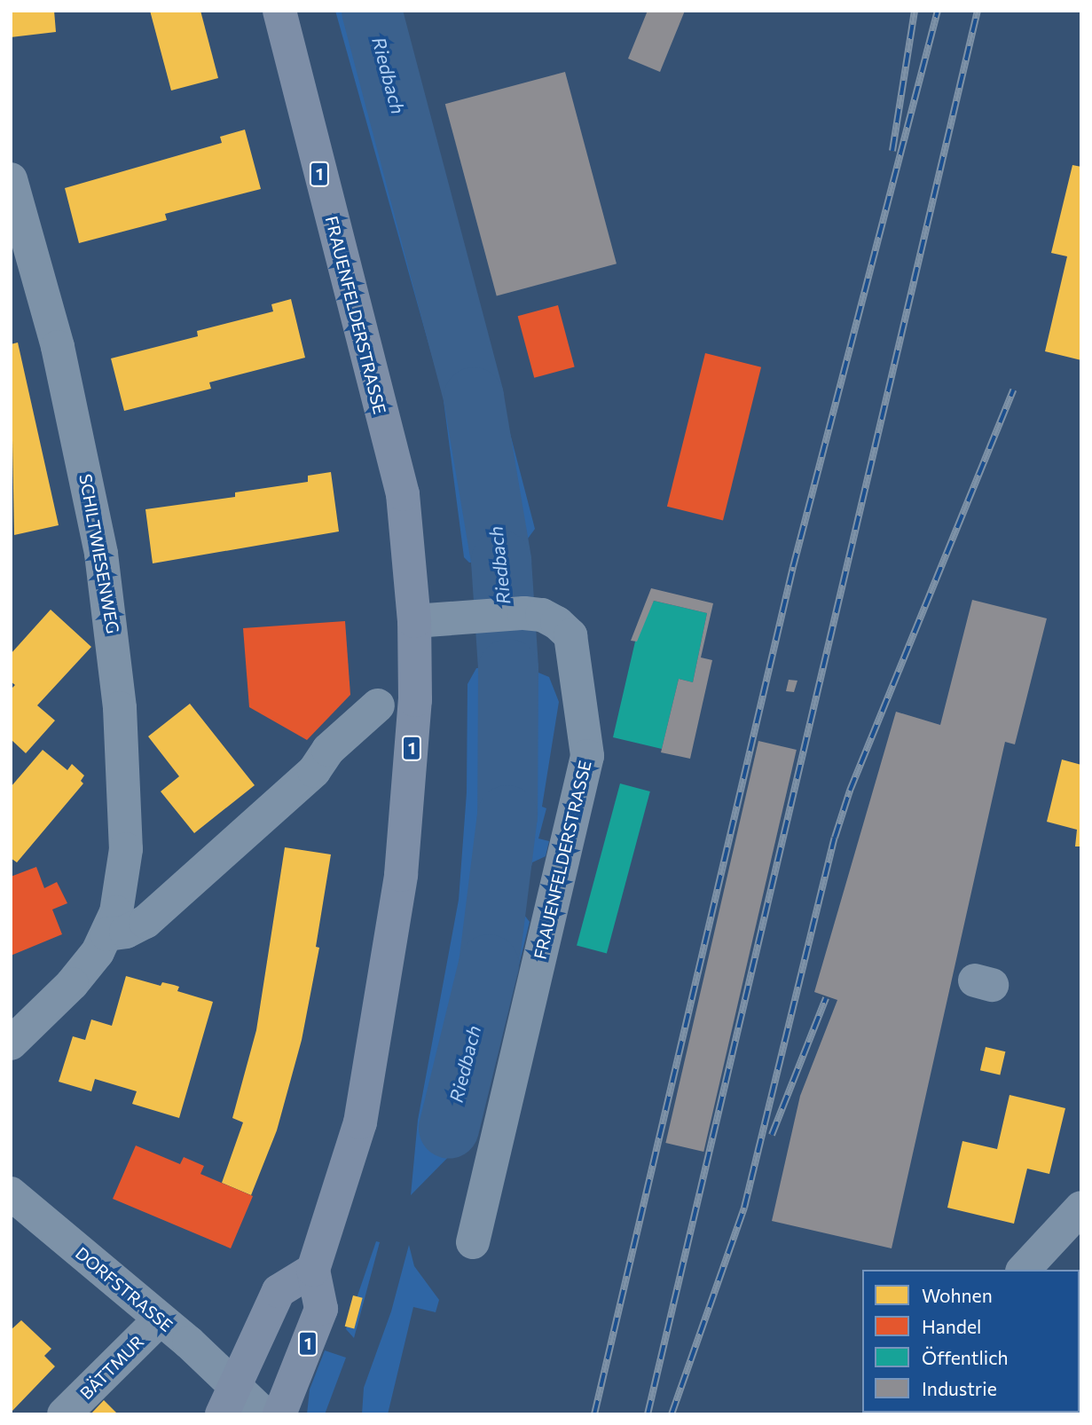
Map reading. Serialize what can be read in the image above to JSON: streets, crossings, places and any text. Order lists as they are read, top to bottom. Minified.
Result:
{"streets":{"main road":["1","FRAUENFELDERSTRASSE"],"street":["SCHILTWIESENWEG","DORFSTRASSE","BÄTTMUR"]},"crossings":[["DORFSTRASSE","BÄTTMUR"]],"water":["Riedbach"],"legend":["Wohnen","Handel","Öffentlich","Industrie"]}
